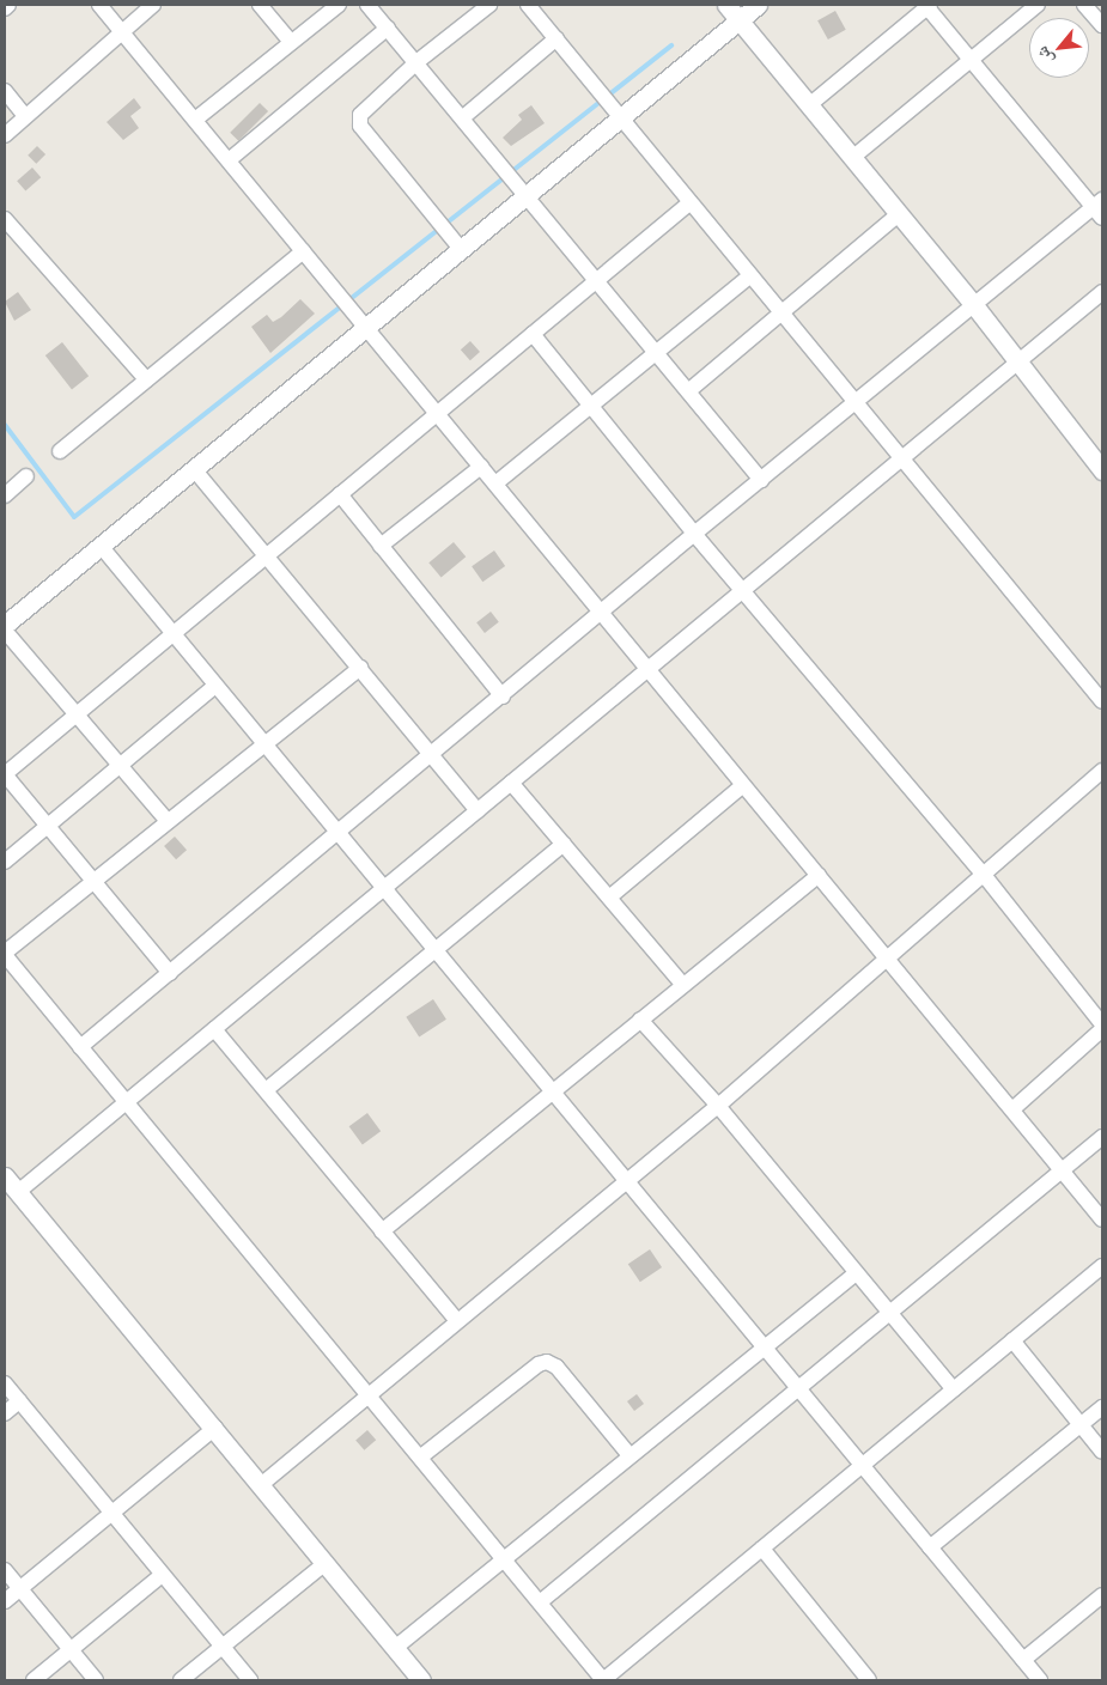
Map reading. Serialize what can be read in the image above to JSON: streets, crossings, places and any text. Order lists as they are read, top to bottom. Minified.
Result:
{"north":"bottom left"}
